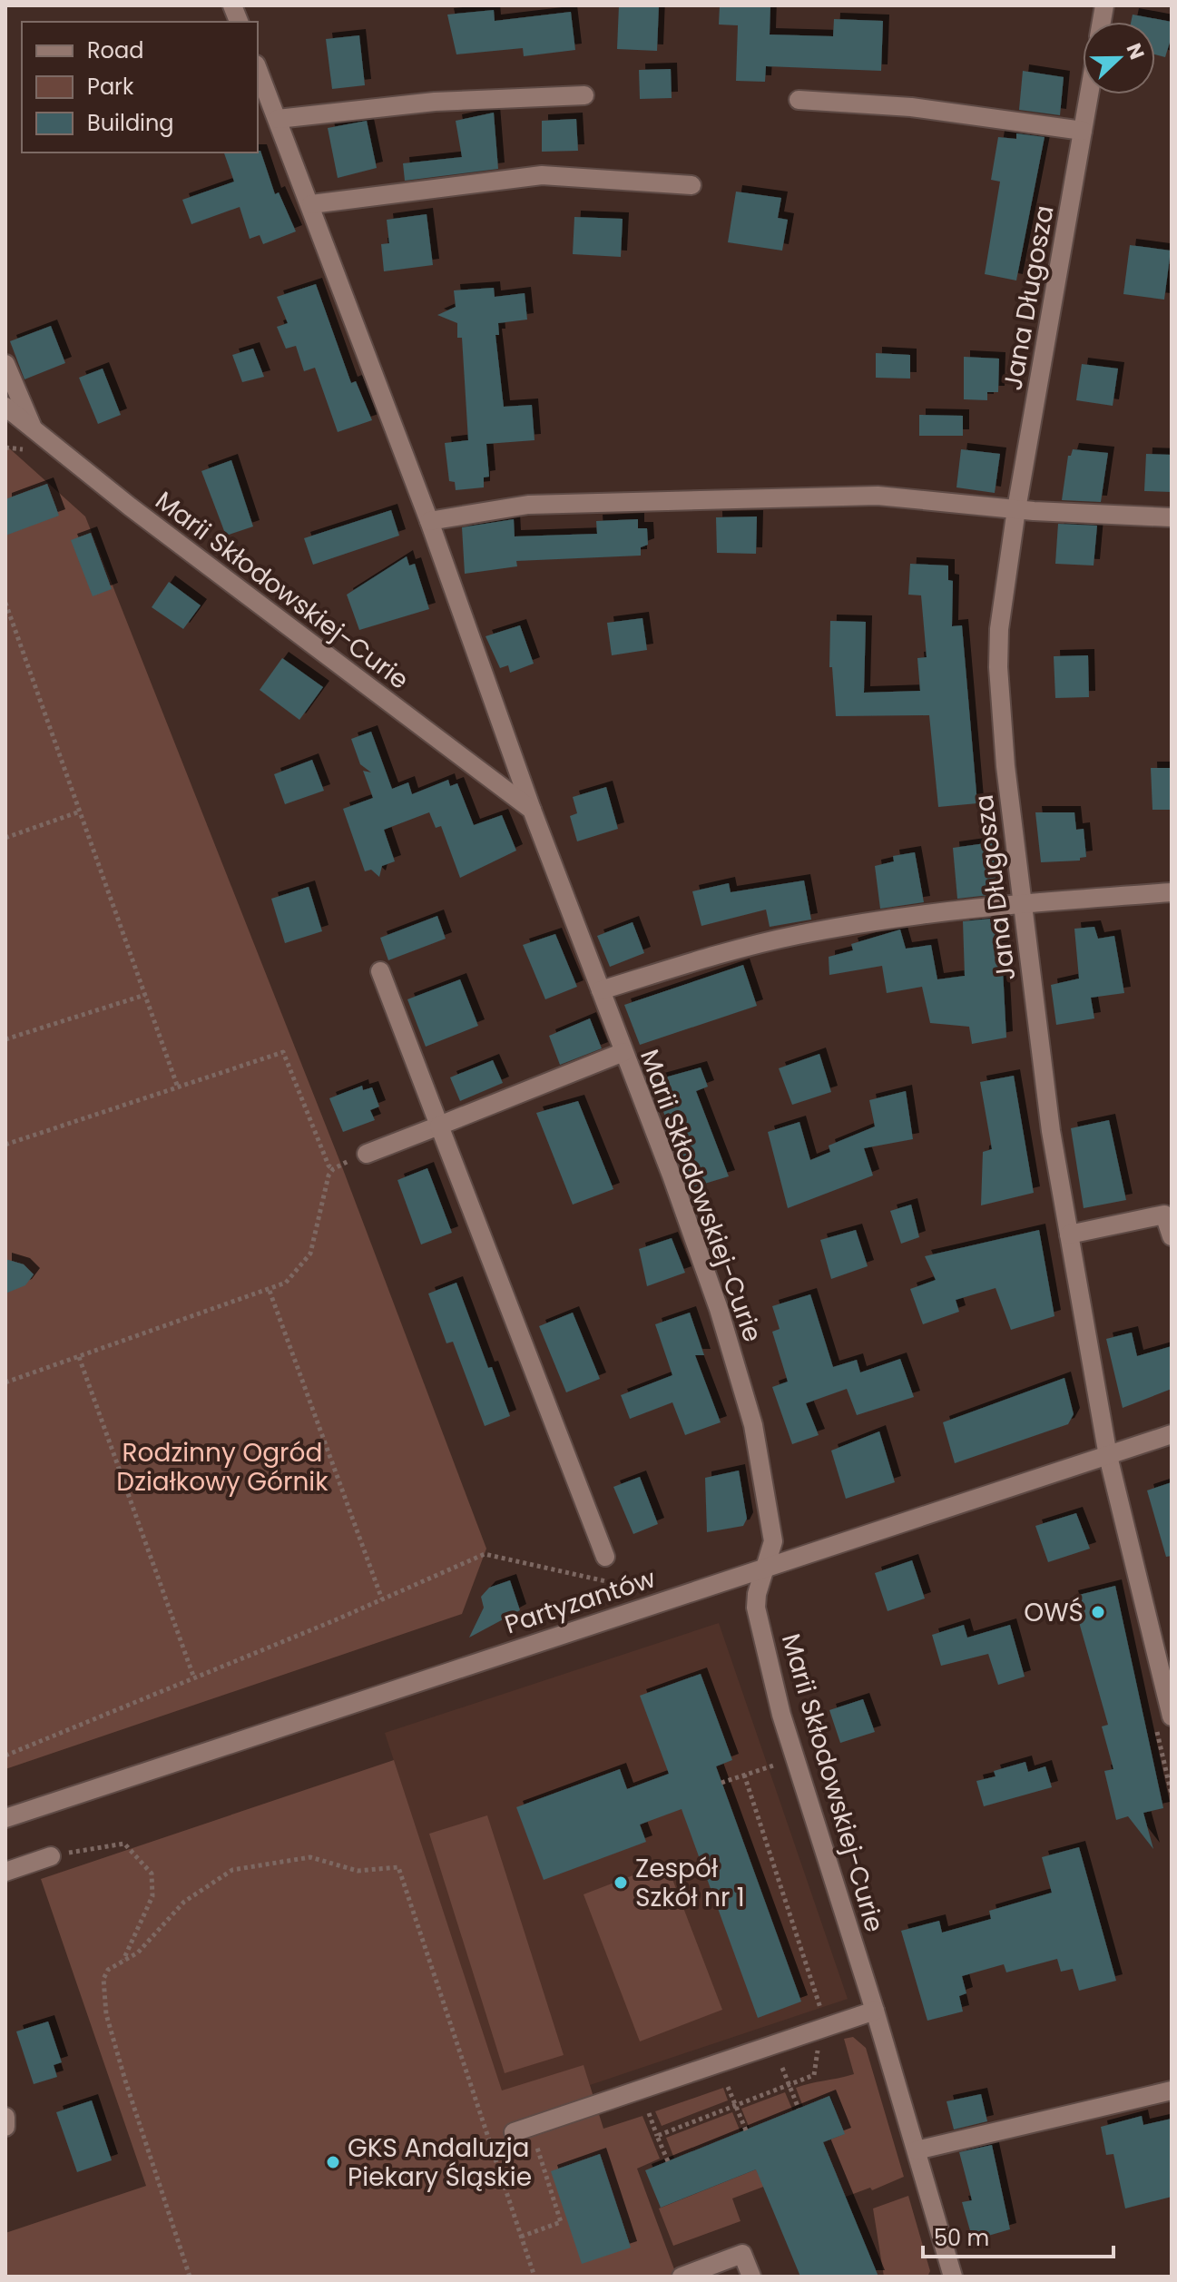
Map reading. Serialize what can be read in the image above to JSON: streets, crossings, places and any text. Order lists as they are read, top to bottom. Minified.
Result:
{"streets":{"street":["Jana Długosza","Marii Skłodowskiej-Curie","Partyzantów"]},"crossings":[["Jana Długosza","Partyzantów"],["Marii Skłodowskiej-Curie","Partyzantów"]],"parks":["Rodzinny Ogród Działkowy Górnik"],"places":["OWŚ","Zespół Szkół nr 1","GKS Andaluzja Piekary Śląskie"],"legend":["Road","Park","Building"],"scale_bar":"50 m","north":"right"}
